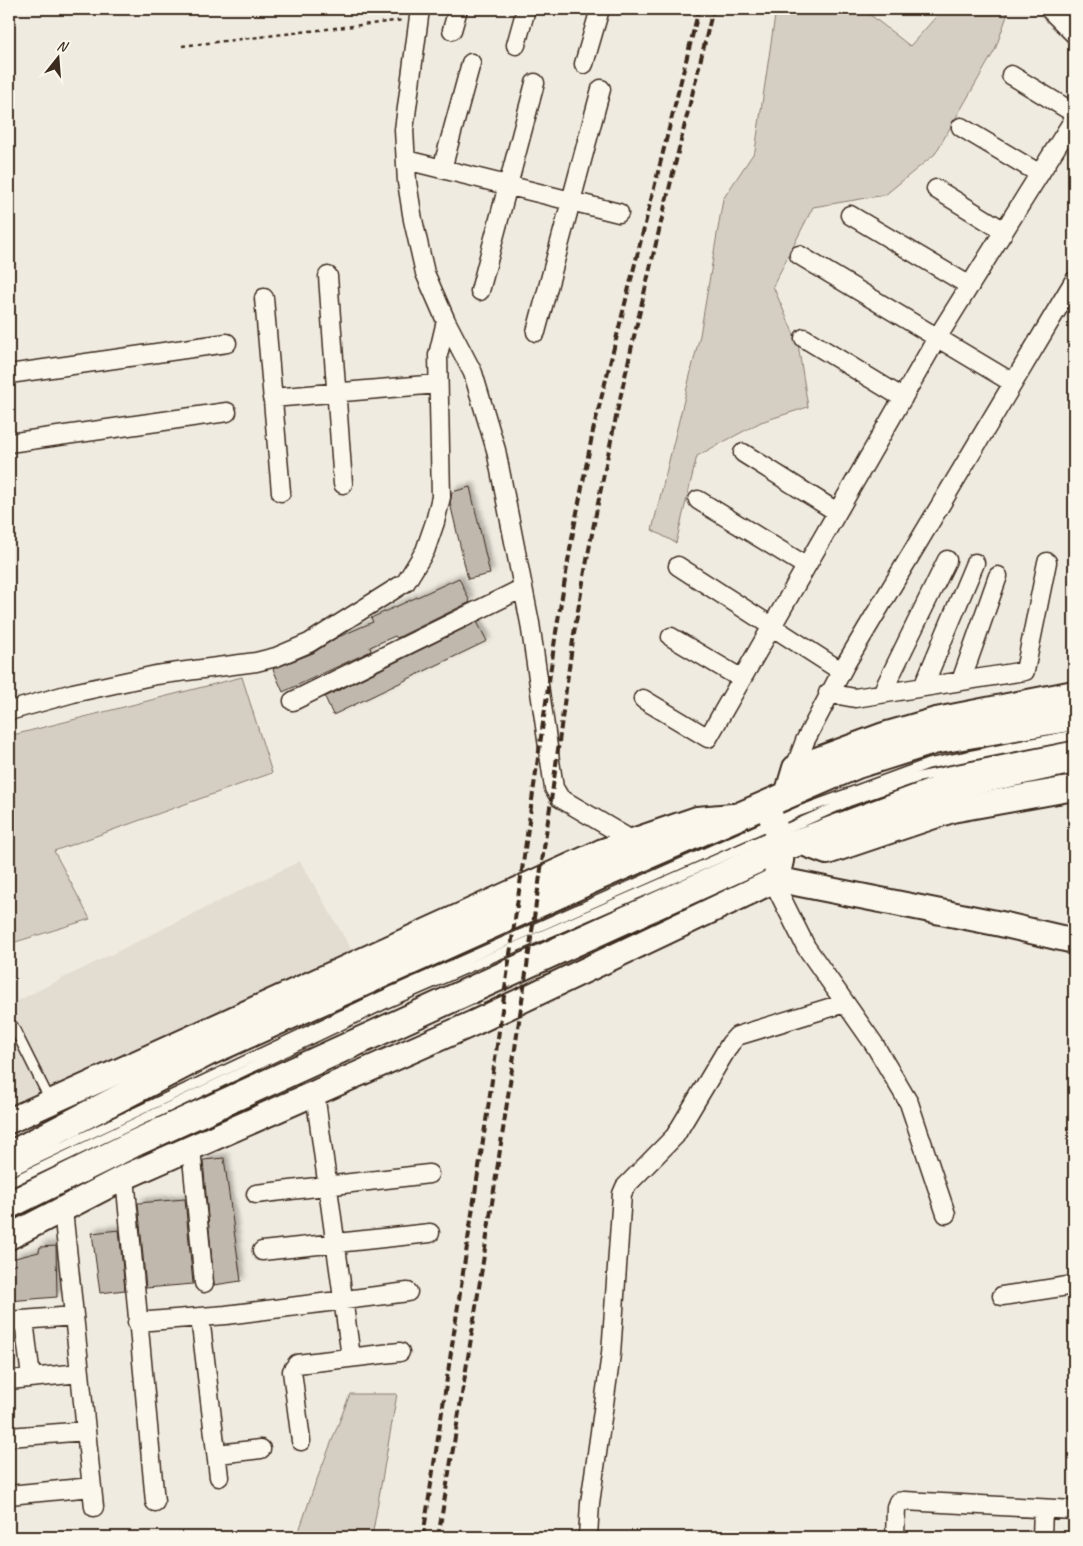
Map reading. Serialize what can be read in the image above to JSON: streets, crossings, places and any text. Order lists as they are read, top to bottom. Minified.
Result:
{"north":"top"}
